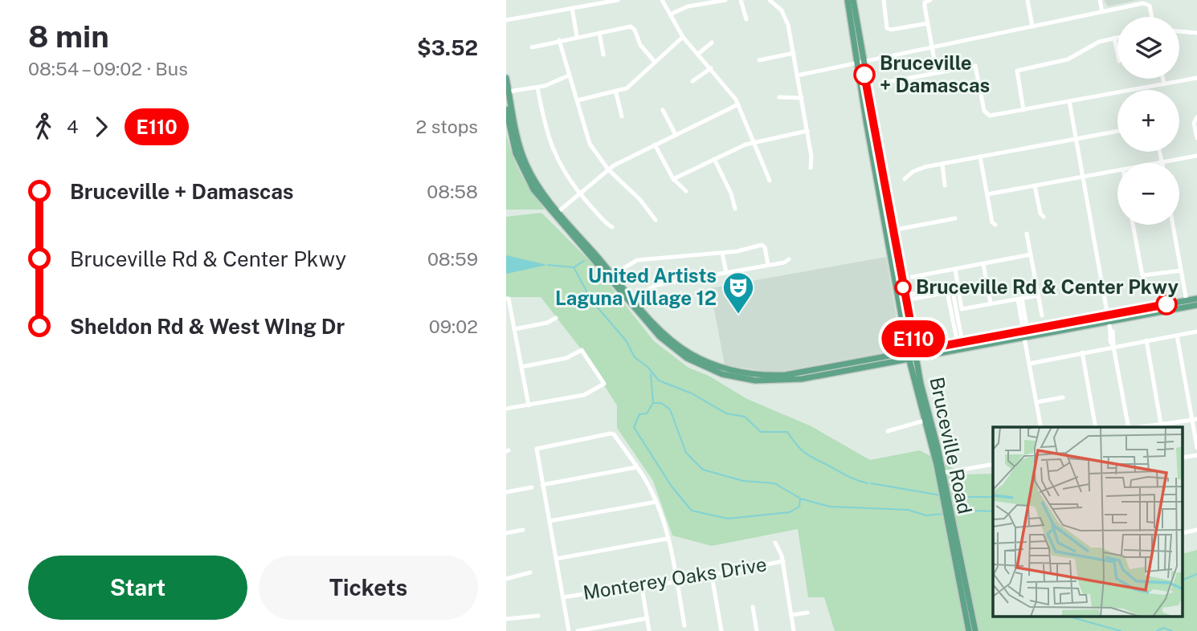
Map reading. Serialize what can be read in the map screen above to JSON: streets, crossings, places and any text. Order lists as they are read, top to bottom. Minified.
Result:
{"streets":{"main road":["Bruceville Road"],"street":["Monterey Oaks Drive"]},"places":{"other":["Bruceville + Damascas","Bruceville Rd & Center Pkwy"],"theatre":["United Artists Laguna Village 12"]},"lines":["bus line E110"],"page":{"heading":["8 min","08:54 – 09:02 · Bus","$3.52"],"on_map":"E110","map_buttons":["+","−"],"legs":["4","E110","2 stops"],"list":[{"name":"Bruceville + Damascas","value":"08:58"},{"name":"Bruceville Rd & Center Pkwy","value":"08:59"},{"name":"Sheldon Rd & West WIng Dr","value":"09:02"}],"buttons":["Start","Tickets"]}}
